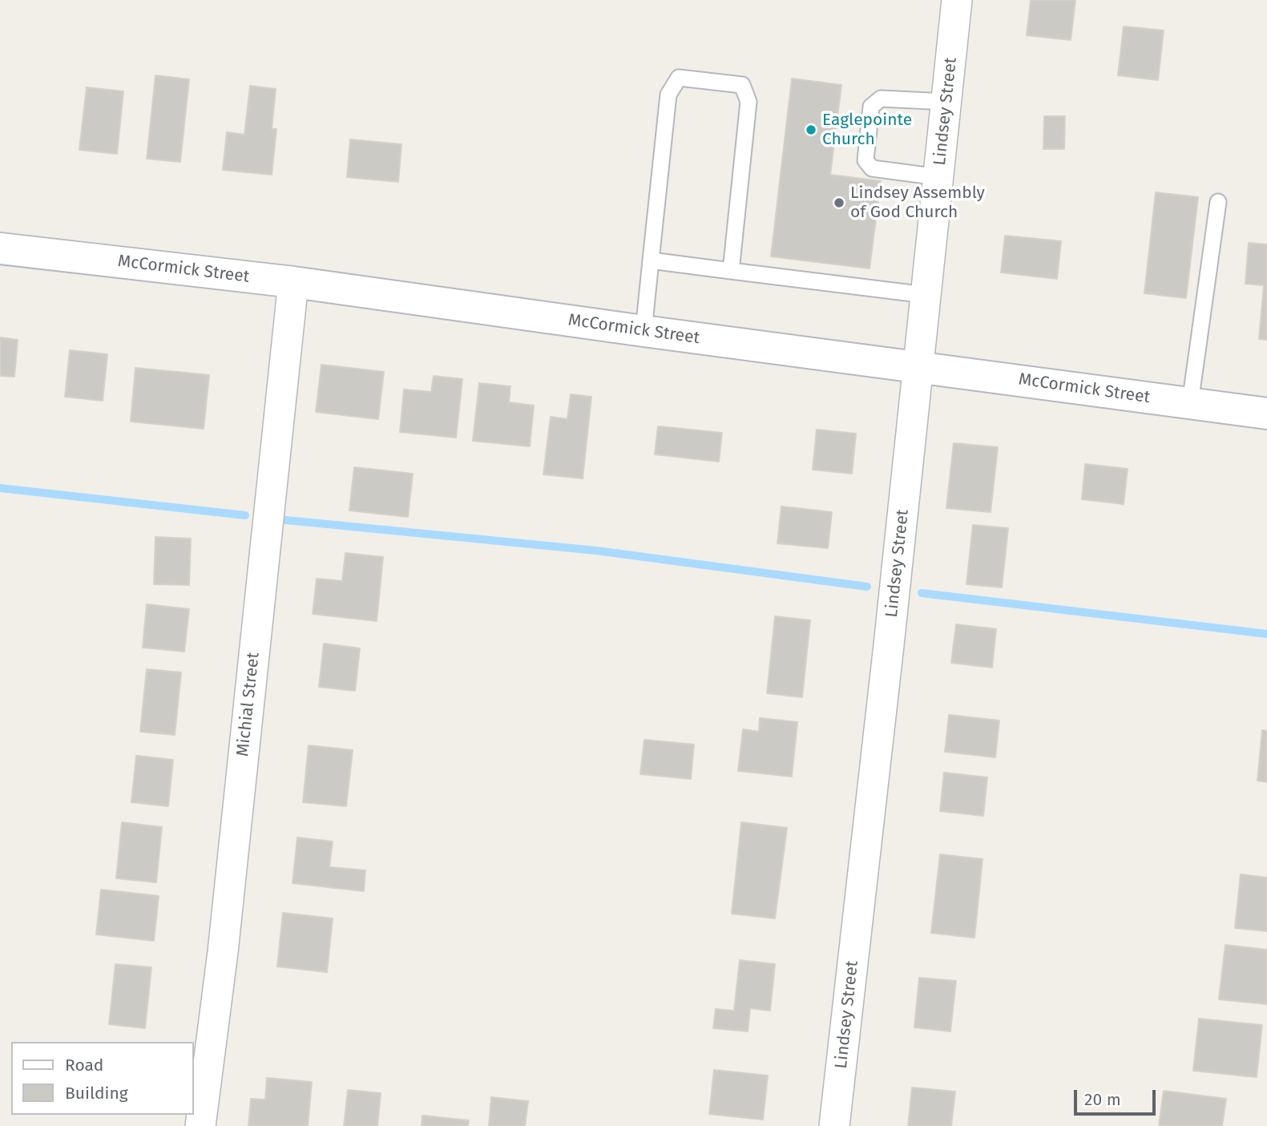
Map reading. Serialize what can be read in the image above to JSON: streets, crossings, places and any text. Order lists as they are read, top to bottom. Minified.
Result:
{"streets":{"street":["Lindsey Street","McCormick Street","Michial Street"]},"crossings":[["Lindsey Street","McCormick Street"],["McCormick Street","Michial Street"]],"places":["Eaglepointe Church","Lindsey Assembly of God Church"],"legend":["Road","Building"],"scale_bar":"20 m"}
